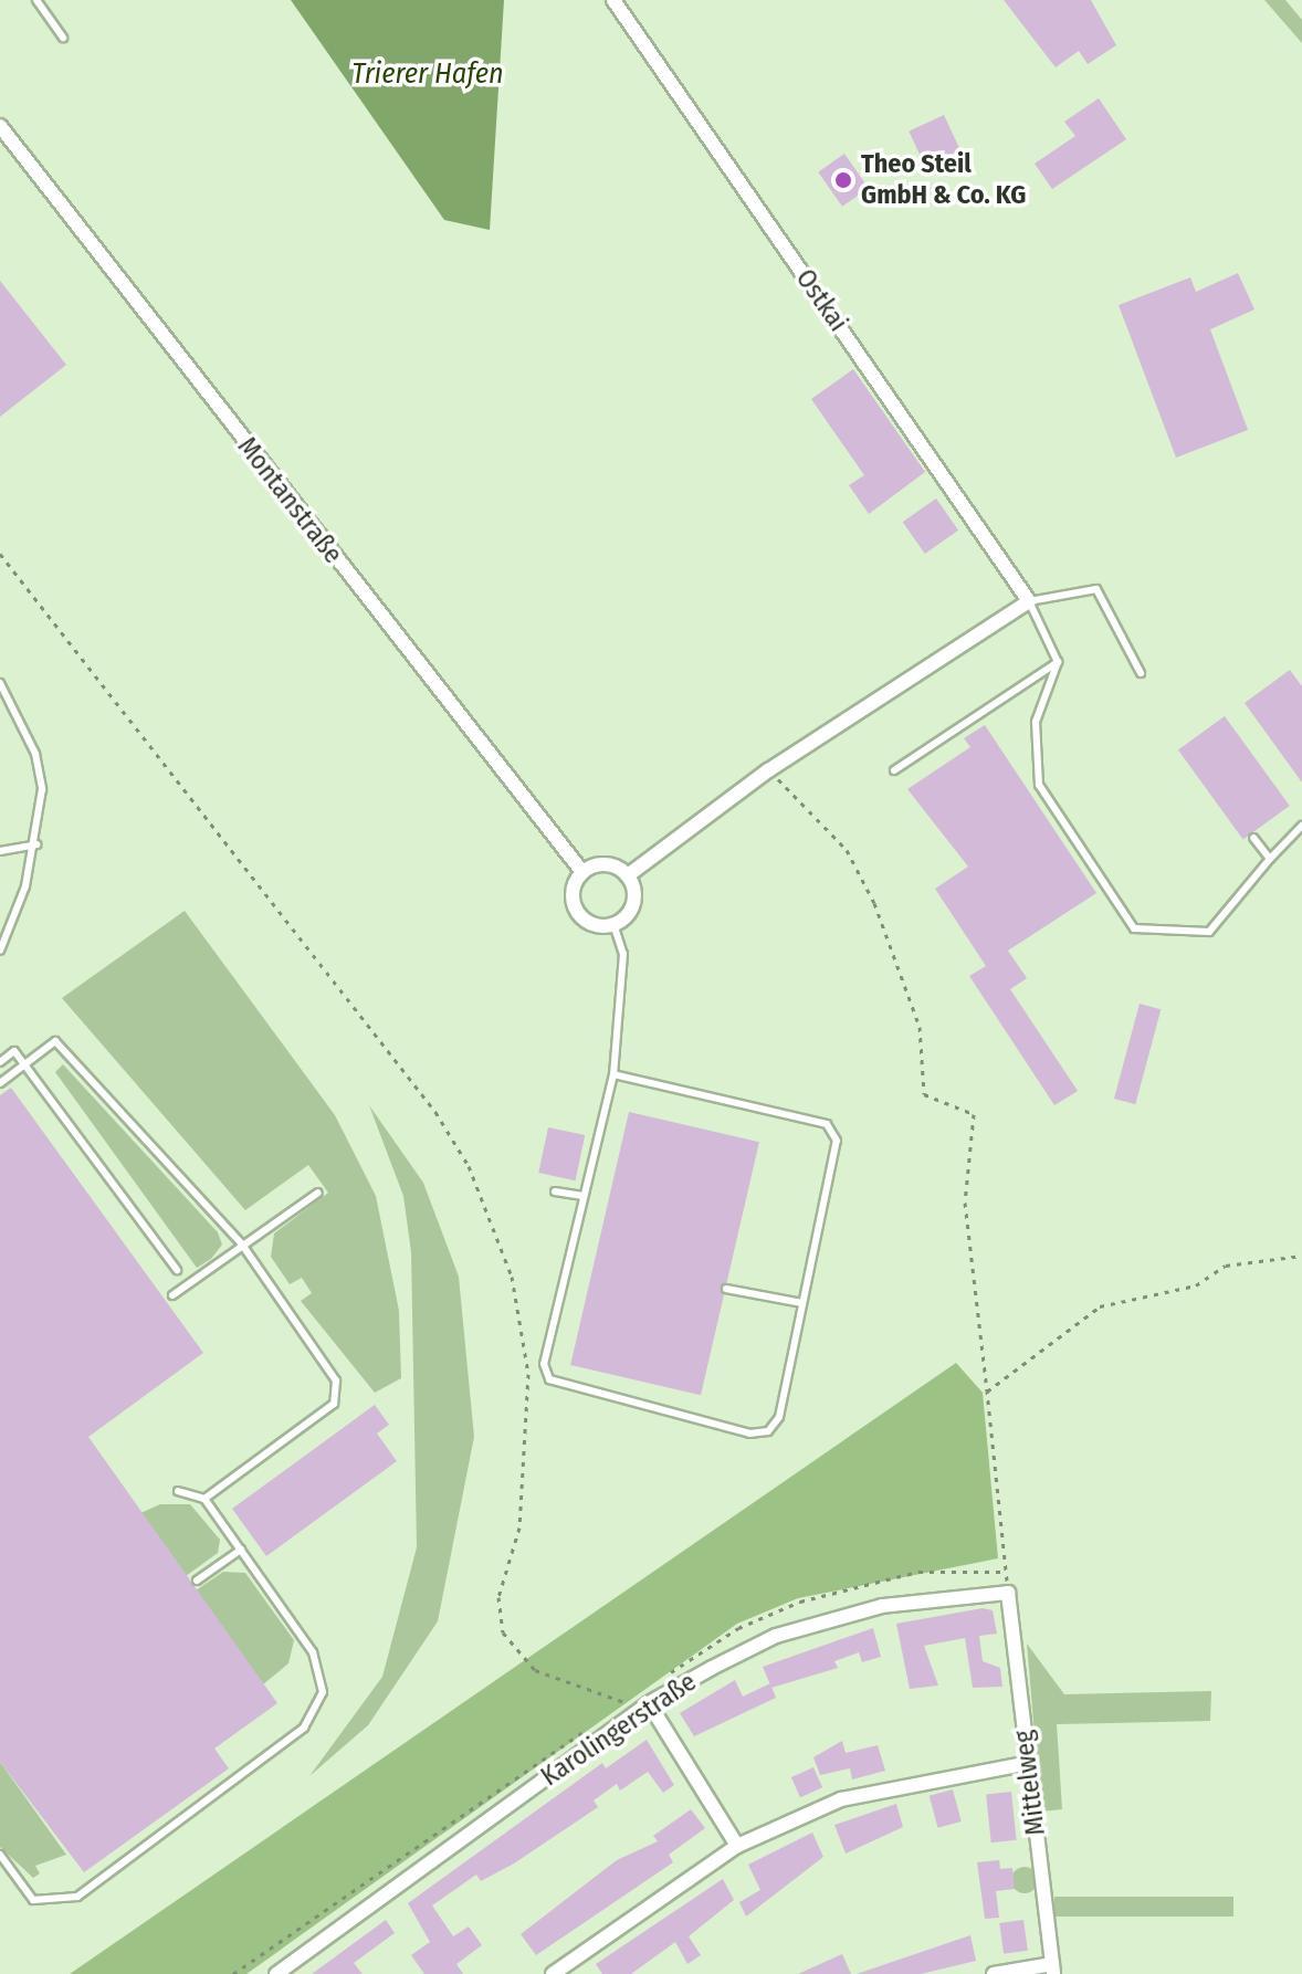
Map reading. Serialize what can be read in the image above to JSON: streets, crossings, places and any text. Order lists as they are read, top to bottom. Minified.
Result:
{"streets":{"street":["Ostkai","Montanstraße","Karolingerstraße","Mittelweg"]},"crossings":[["Karolingerstraße","Mittelweg"]],"water":["Trierer Hafen"],"places":["Theo Steil GmbH & Co. KG"]}
